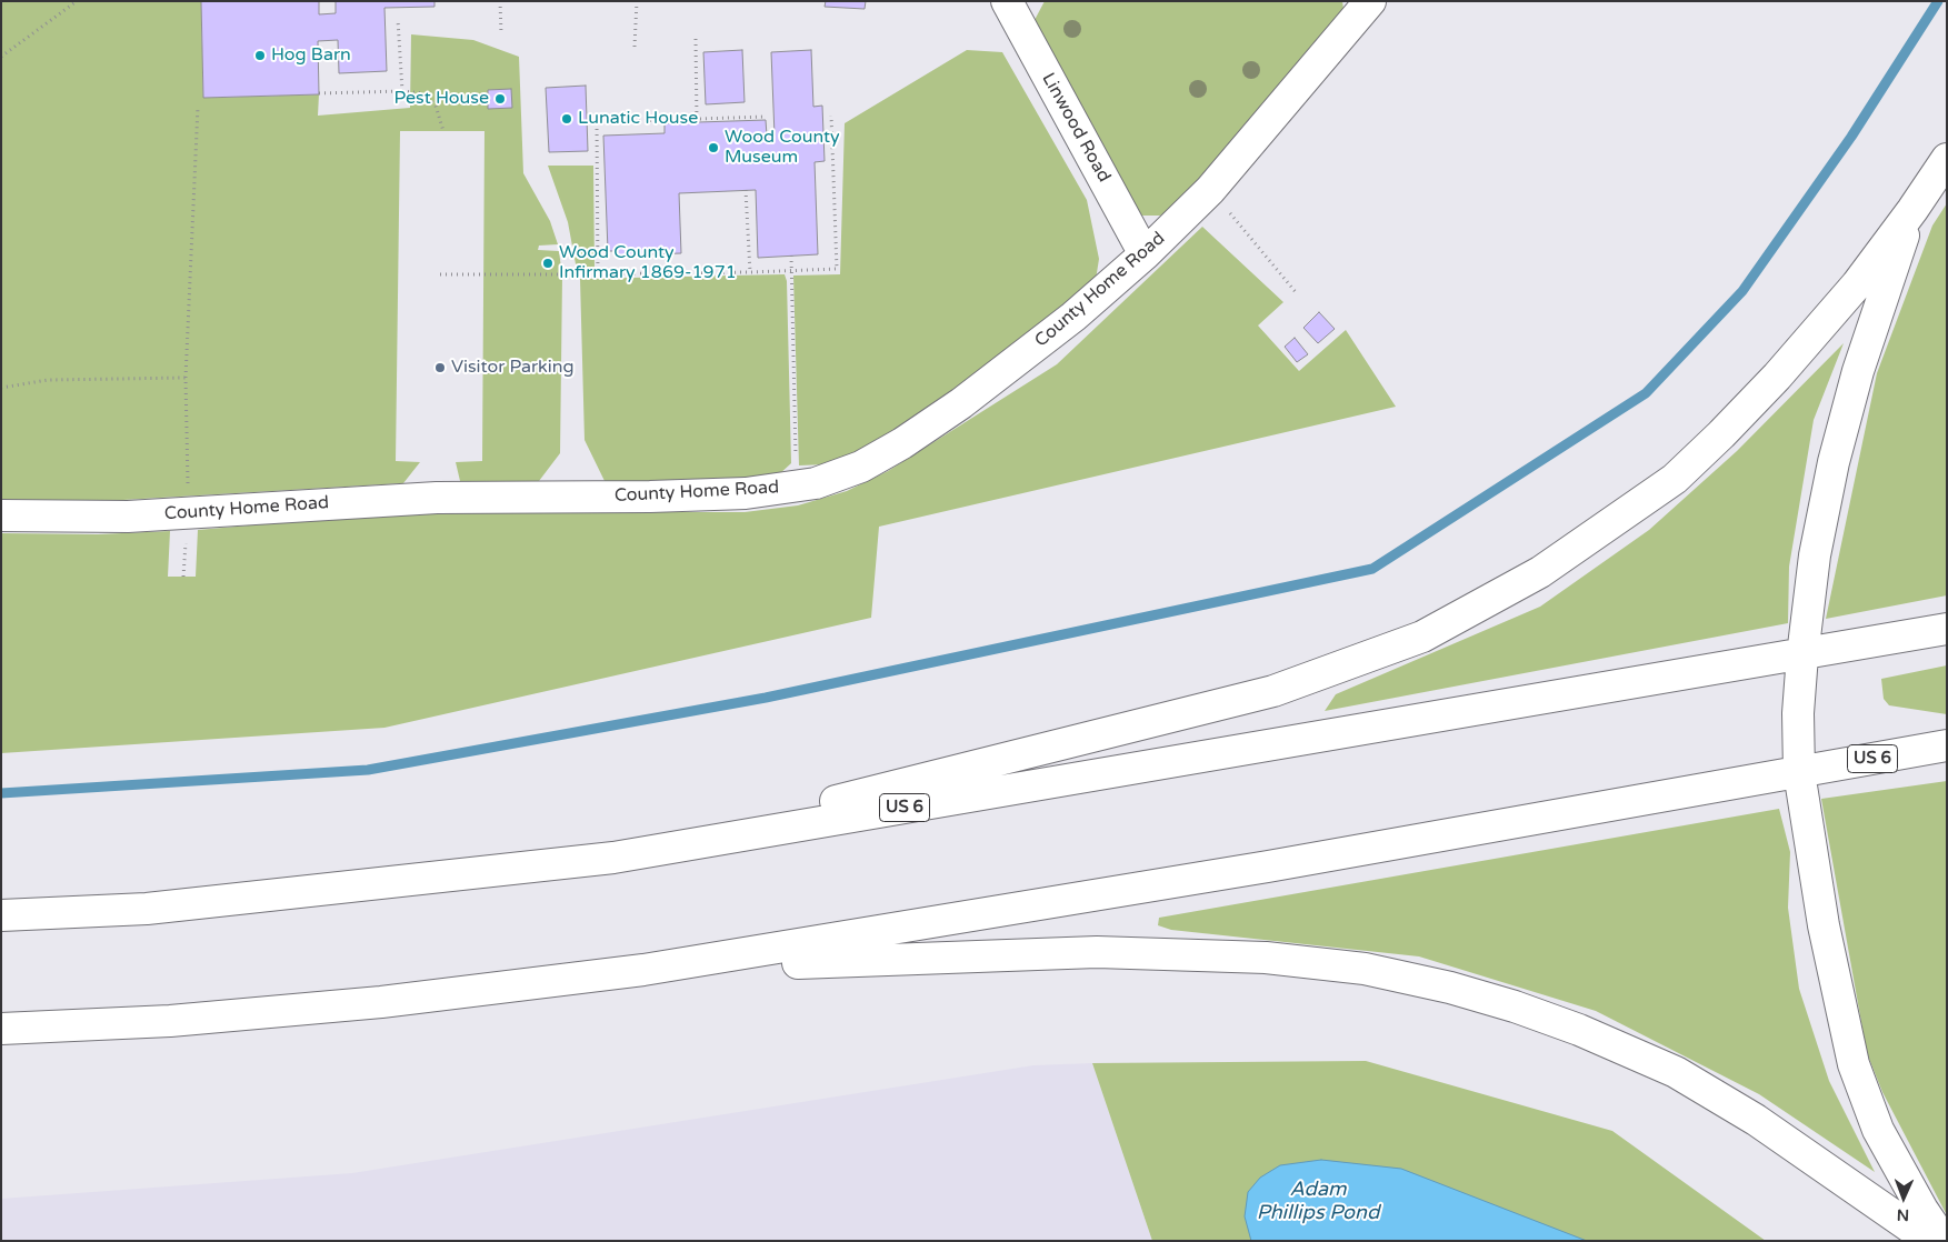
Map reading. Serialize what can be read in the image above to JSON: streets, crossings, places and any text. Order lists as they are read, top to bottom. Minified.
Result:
{"streets":{"main road":["Linwood Road","County Home Road","US 6"]},"crossings":[["Linwood Road","County Home Road"]],"water":["Adam Phillips Pond"],"places":["Hog Barn","Pest House","Lunatic House","Wood County Museum","Wood County Infirmary 1869-1971","Visitor Parking"],"north":"bottom"}
